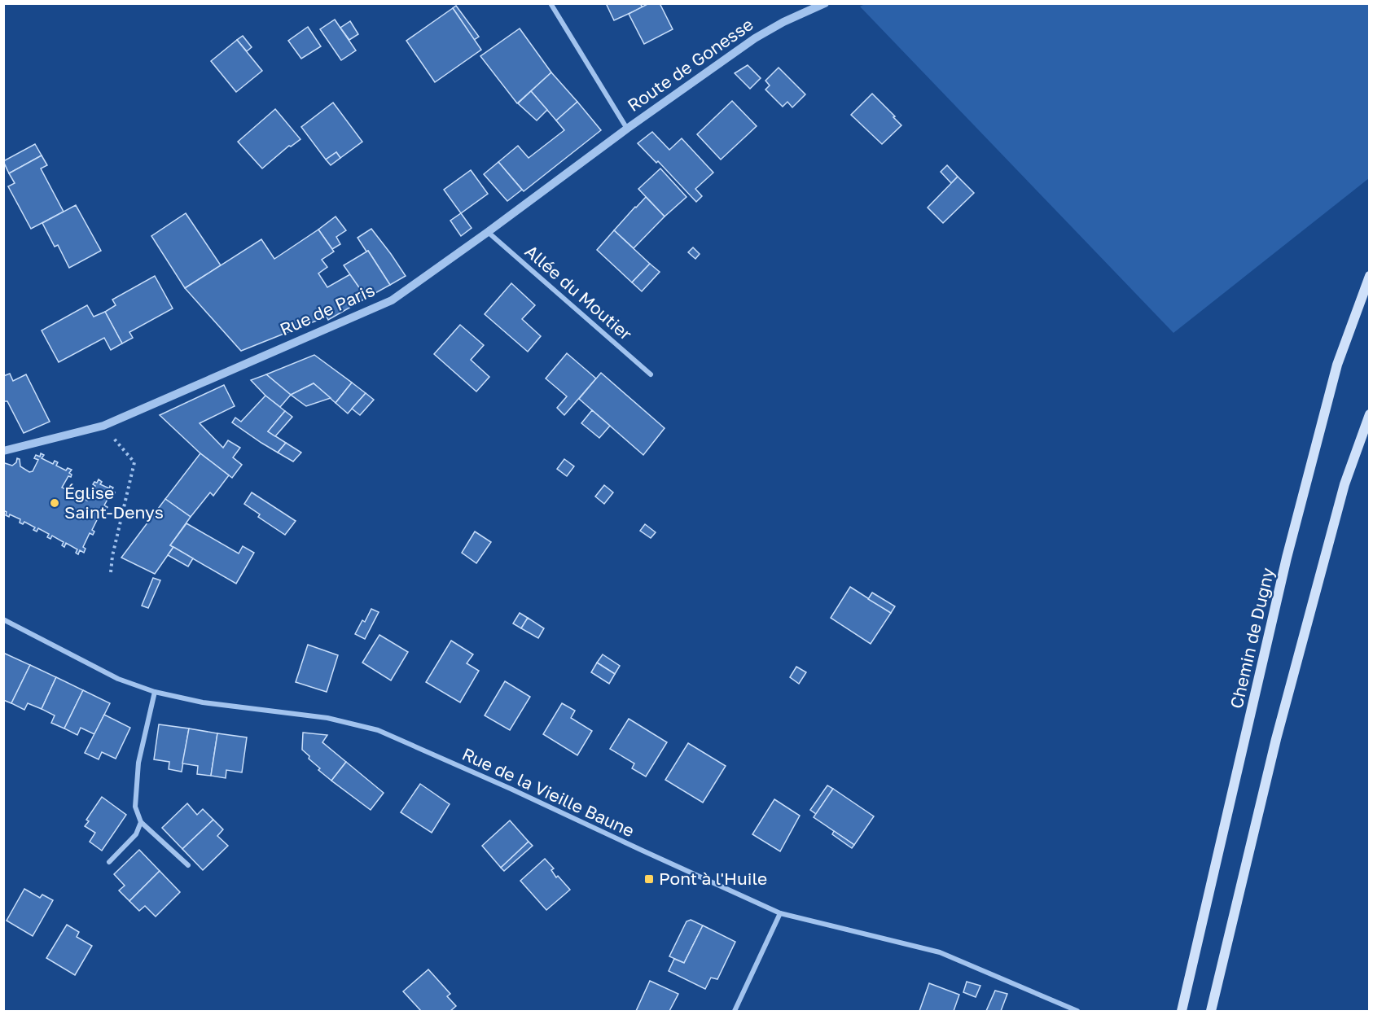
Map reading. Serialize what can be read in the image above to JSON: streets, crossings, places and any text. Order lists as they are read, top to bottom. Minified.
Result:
{"streets":{"main road":["Chemin de Dugny"],"street":["Route de Gonesse","Allée du Moutier","Rue de Paris","Rue de la Vieille Baune"]},"crossings":[["Route de Gonesse","Rue de Paris"],["Allée du Moutier","Rue de Paris"]],"places":{"other":["Église Saint-Denys"],"transit":["Pont à l'Huile"]}}
